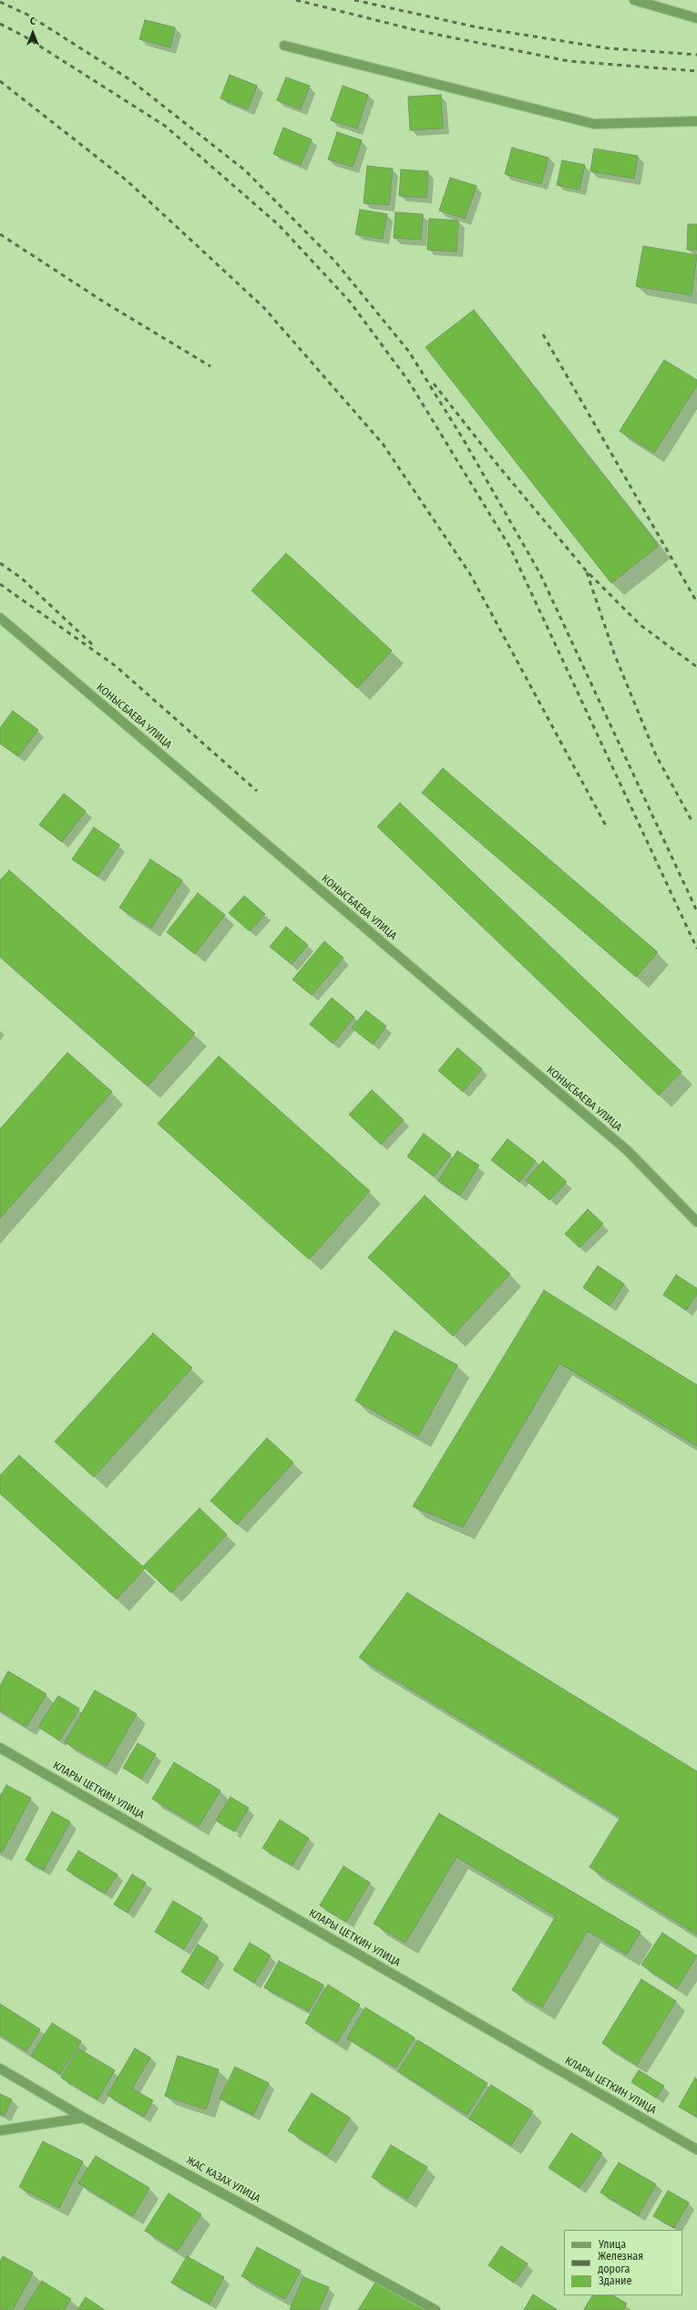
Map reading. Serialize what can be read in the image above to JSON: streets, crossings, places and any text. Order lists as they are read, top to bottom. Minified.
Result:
{"streets":{"street":["КОНЫСБАЕВА УЛИЦА","КЛАРЫ ЦЕТКИН УЛИЦА","ЖАС КАЗАХ УЛИЦА"]},"legend":["Улица","Железная дорога","Здание"],"north":"top"}
